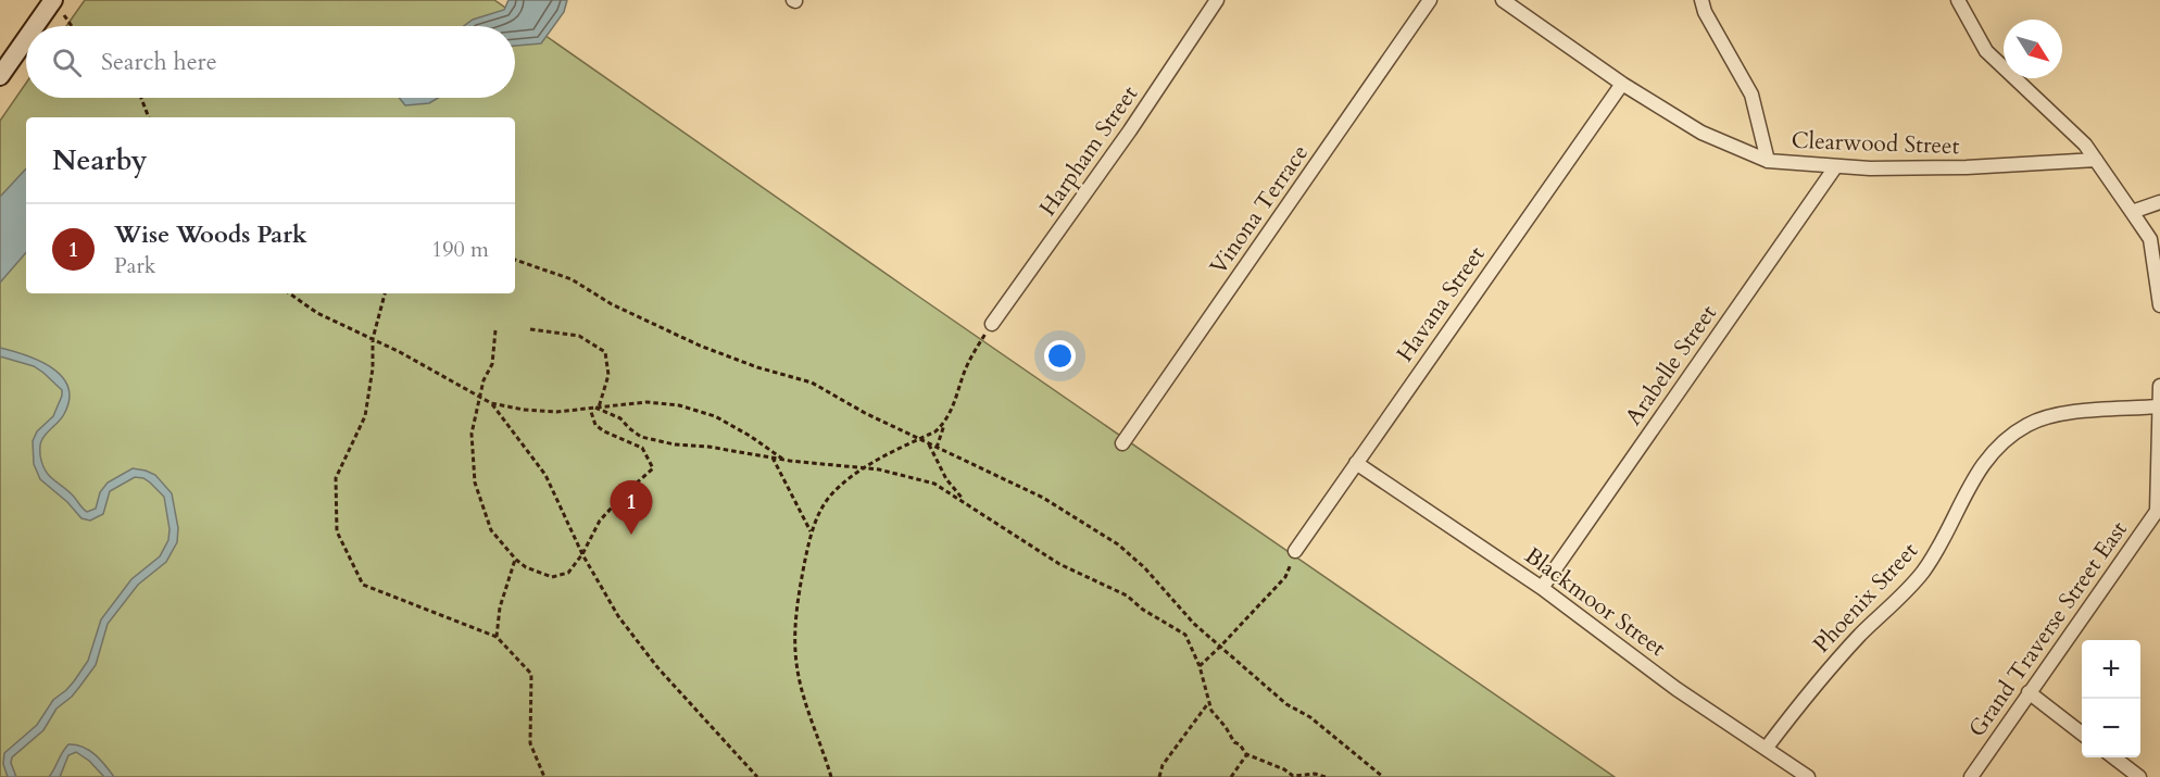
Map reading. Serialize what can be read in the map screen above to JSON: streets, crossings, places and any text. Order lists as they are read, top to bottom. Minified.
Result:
{"streets":{"street":["Clearwood Street","Harpham Street","Vinona Terrace","Havana Street","Arabelle Street","Phoenix Street","Blackmoor Street","Grand Traverse Street East"]},"crossings":[["Clearwood Street","Havana Street"],["Clearwood Street","Arabelle Street"],["Havana Street","Blackmoor Street"],["Arabelle Street","Blackmoor Street"],["Phoenix Street","Blackmoor Street"]],"north":"bottom right","page":{"search":"Search here","heading":"Nearby","list":[{"mark":"1","name":"Wise Woods Park","note":"Park","value":"190 m"}],"pins":"1","map_buttons":["+","−"]}}
